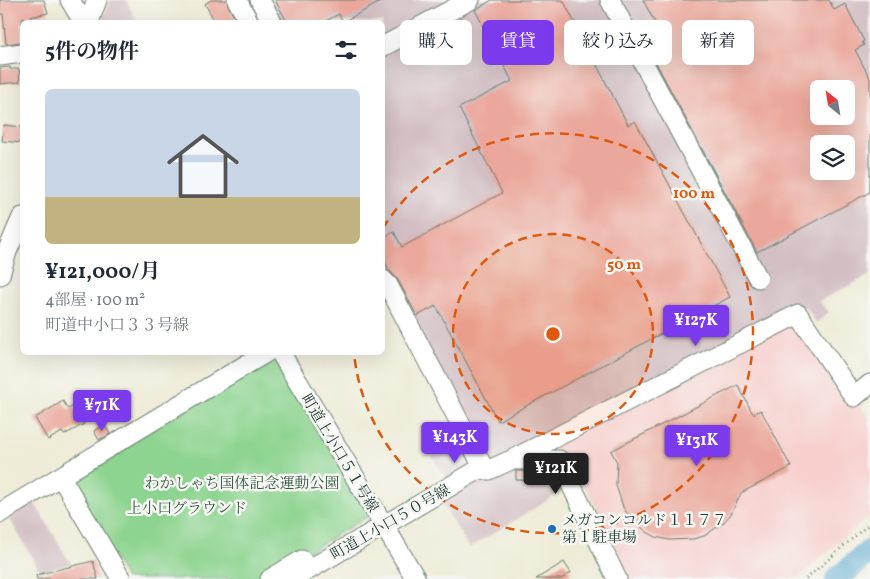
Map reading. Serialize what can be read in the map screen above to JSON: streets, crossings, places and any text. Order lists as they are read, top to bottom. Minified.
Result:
{"streets":{"street":["町道上小口５１号線","町道上小口５０号線"]},"crossings":[["町道上小口５１号線","町道上小口５０号線"]],"parks":["わかしゃち国体記念運動公園","上小口グラウンド"],"places":["メガコンコルド１１７７ 第１駐車場"],"north":"top left","page":{"chip":["購入","賃貸","絞り込み","新着"],"heading":"5件の物件","list":[{"name":"¥121,000/月","note":"4部屋 · 100 m² · 町道中小口３３号線"}],"price":["¥127K","¥71K","¥143K","¥131K","¥121K"]},"rings":["100 m","50 m"]}
